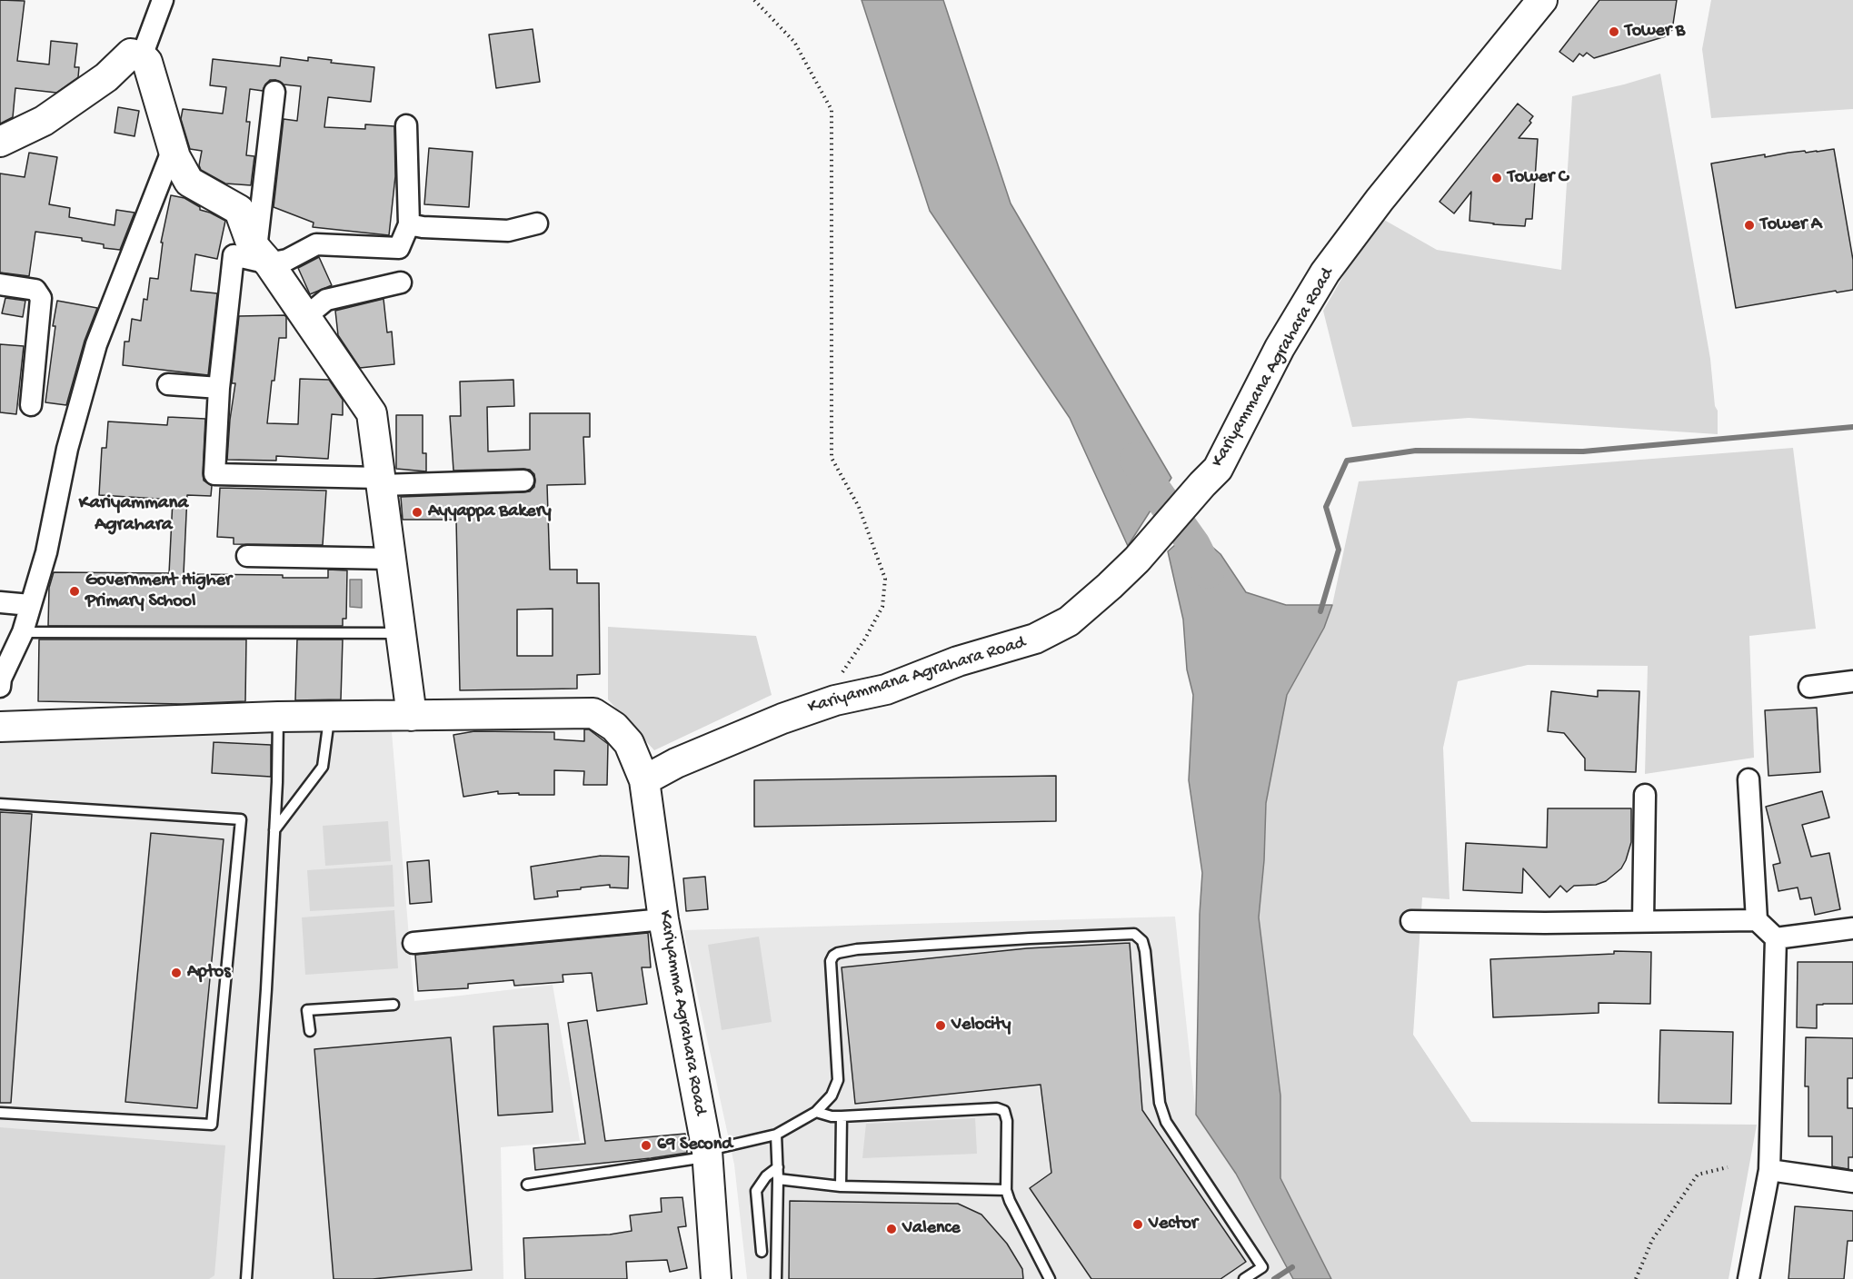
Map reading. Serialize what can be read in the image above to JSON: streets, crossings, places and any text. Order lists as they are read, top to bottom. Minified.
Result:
{"streets":{"street":["Kariyammana Agrahara Road","Kariyamma Agrahara Road"]},"crossings":[["Kariyammana Agrahara Road","Kariyamma Agrahara Road"]],"districts":["Kariyammana Agrahara"],"places":["Tower B","Tower C","Tower A","Ayyappa Bakery","Government Higher Primary School","Aptos","Velocity","69 Second","Vector","Valence"]}
